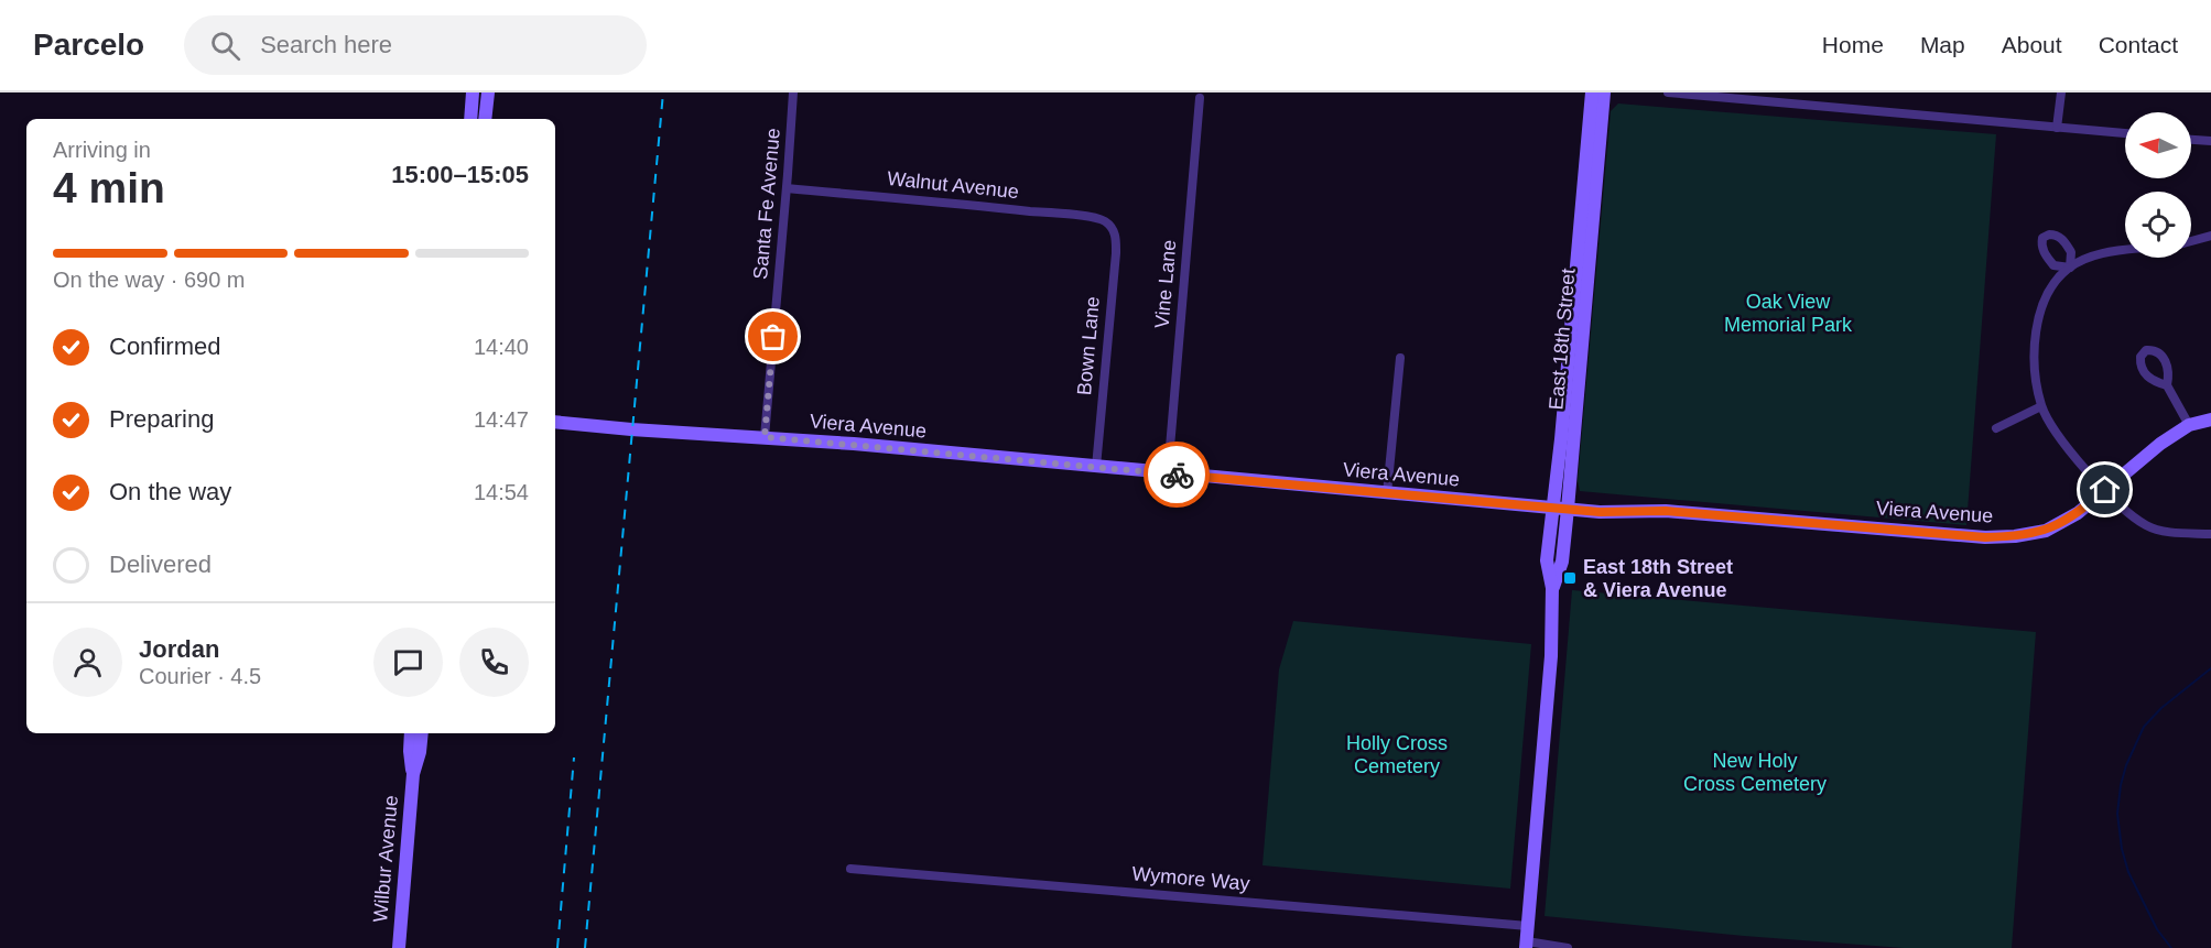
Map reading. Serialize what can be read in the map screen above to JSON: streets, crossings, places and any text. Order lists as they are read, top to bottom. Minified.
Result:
{"streets":{"street":["Walnut Avenue","Santa Fe Avenue","Vine Lane","East 18th Street","Bown Lane","Viera Avenue","Wilbur Avenue","Wymore Way"]},"crossings":[["Walnut Avenue","Santa Fe Avenue"],["Walnut Avenue","Bown Lane"],["Santa Fe Avenue","Viera Avenue"],["Vine Lane","Viera Avenue"],["East 18th Street","Viera Avenue"],["East 18th Street","Wymore Way"],["Bown Lane","Viera Avenue"]],"parks":["Oak View Memorial Park","Holly Cross Cemetery","New Holy Cross Cemetery"],"places":{"transit":["East 18th Street & Viera Avenue"]},"north":"left","page":{"header":"Parcelo","search":"Search here","nav":["Home","Map","About","Contact"],"heading":["4 min","Arriving in","15:00–15:05"],"panel":["Jordan","Courier · 4.5"],"bar":"On the way · 690 m","list":[["Confirmed","14:40"],["Preparing","14:47"],["On the way","14:54"],"Delivered"]}}
